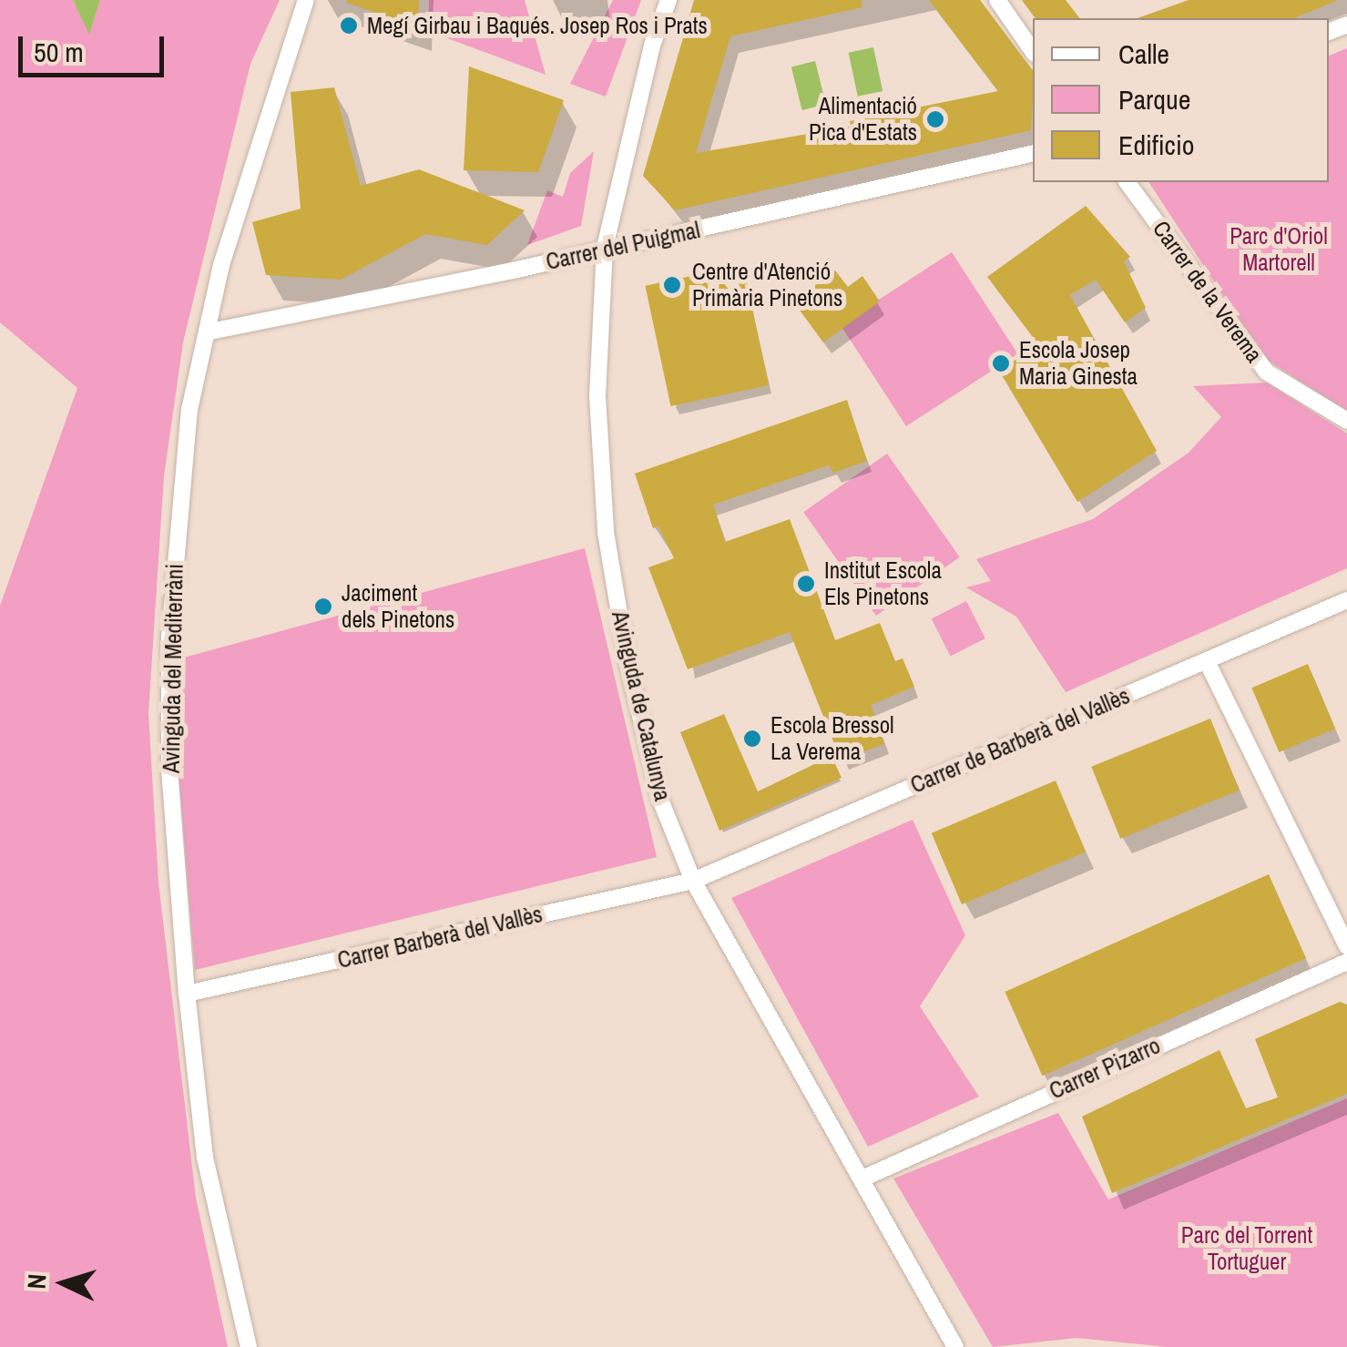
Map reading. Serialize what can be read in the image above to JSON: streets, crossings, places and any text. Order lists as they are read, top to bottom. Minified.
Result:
{"streets":{"street":["Carrer del Puigmal","Carrer de la Verema","Avinguda del Mediterràni","Avinguda de Catalunya","Carrer de Barberà del Vallès","Carrer Barberà del Vallès","Carrer Pizarro"]},"crossings":[["Carrer del Puigmal","Avinguda del Mediterràni"],["Carrer del Puigmal","Avinguda de Catalunya"],["Avinguda del Mediterràni","Carrer Barberà del Vallès"],["Avinguda de Catalunya","Carrer de Barberà del Vallès"],["Avinguda de Catalunya","Carrer Barberà del Vallès"],["Avinguda de Catalunya","Carrer Pizarro"],["Carrer de Barberà del Vallès","Carrer Barberà del Vallès"]],"parks":["Parc d'Oriol Martorell","Parc del Torrent Tortuguer"],"places":["Megí Girbau i Baqués. Josep Ros i Prats","Alimentació Pica d'Estats","Centre d'Atenció Primària Pinetons","Escola Josep Maria Ginesta","Institut Escola Els Pinetons","Jaciment dels Pinetons","Escola Bressol La Verema"],"legend":["Calle","Parque","Edificio"],"scale_bar":"50 m","north":"left"}
